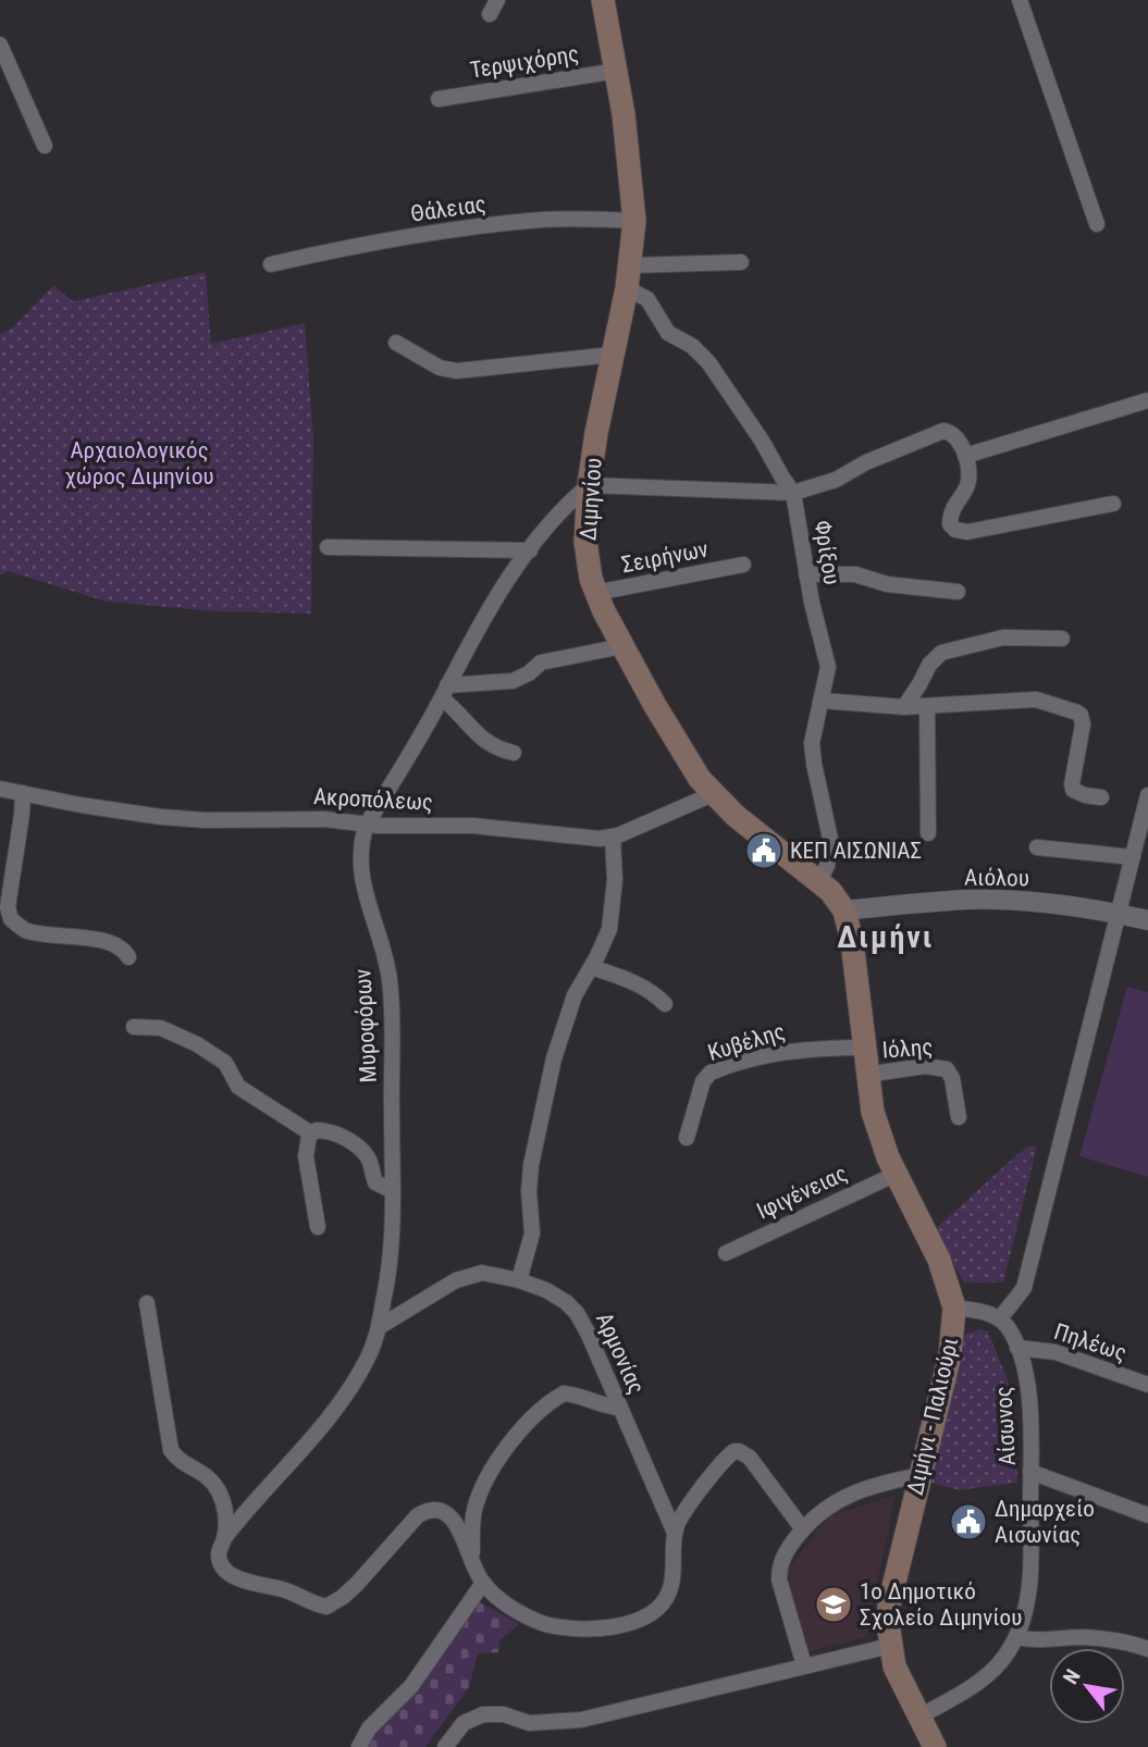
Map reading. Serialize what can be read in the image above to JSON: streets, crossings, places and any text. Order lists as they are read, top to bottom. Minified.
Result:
{"streets":{"main road":["Διμηνίου","Διμήνι - Παλιούρι"],"street":["Τερψιχόρης","Θάλειας","Φρίξου","Σειρήνων","Ακροπόλεως","Αιόλου","Μυροφόρων","Κυβέλης","Ιόλης","Ιφιγένειας","Πηλέως","Αρμονίας","Αίσωνος"]},"crossings":[["Τερψιχόρης","Διμηνίου"],["Θάλειας","Διμηνίου"],["Διμηνίου","Φρίξου"],["Διμηνίου","Σειρήνων"],["Διμηνίου","Ακροπόλεως"],["Διμηνίου","Αιόλου"],["Διμηνίου","Μυροφόρων"],["Διμηνίου","Διμήνι - Παλιούρι"],["Ακροπόλεως","Μυροφόρων"],["Αιόλου","Διμήνι - Παλιούρι"],["Μυροφόρων","Αρμονίας"],["Κυβέλης","Διμήνι - Παλιούρι"],["Ιόλης","Διμήνι - Παλιούρι"],["Ιφιγένειας","Διμήνι - Παλιούρι"],["Πηλέως","Αίσωνος"],["Διμήνι - Παλιούρι","Αίσωνος"]],"districts":["Διμήνι"],"parks":["Αρχαιολογικός χώρος Διμηνίου"],"places":{"public building":["ΚΕΠ ΑΙΣΩΝΙΑΣ","Δημαρχείο Αισωνίας"],"school or university":["1ο Δημοτικό Σχολείο Διμηνίου"]},"north":"top left"}
